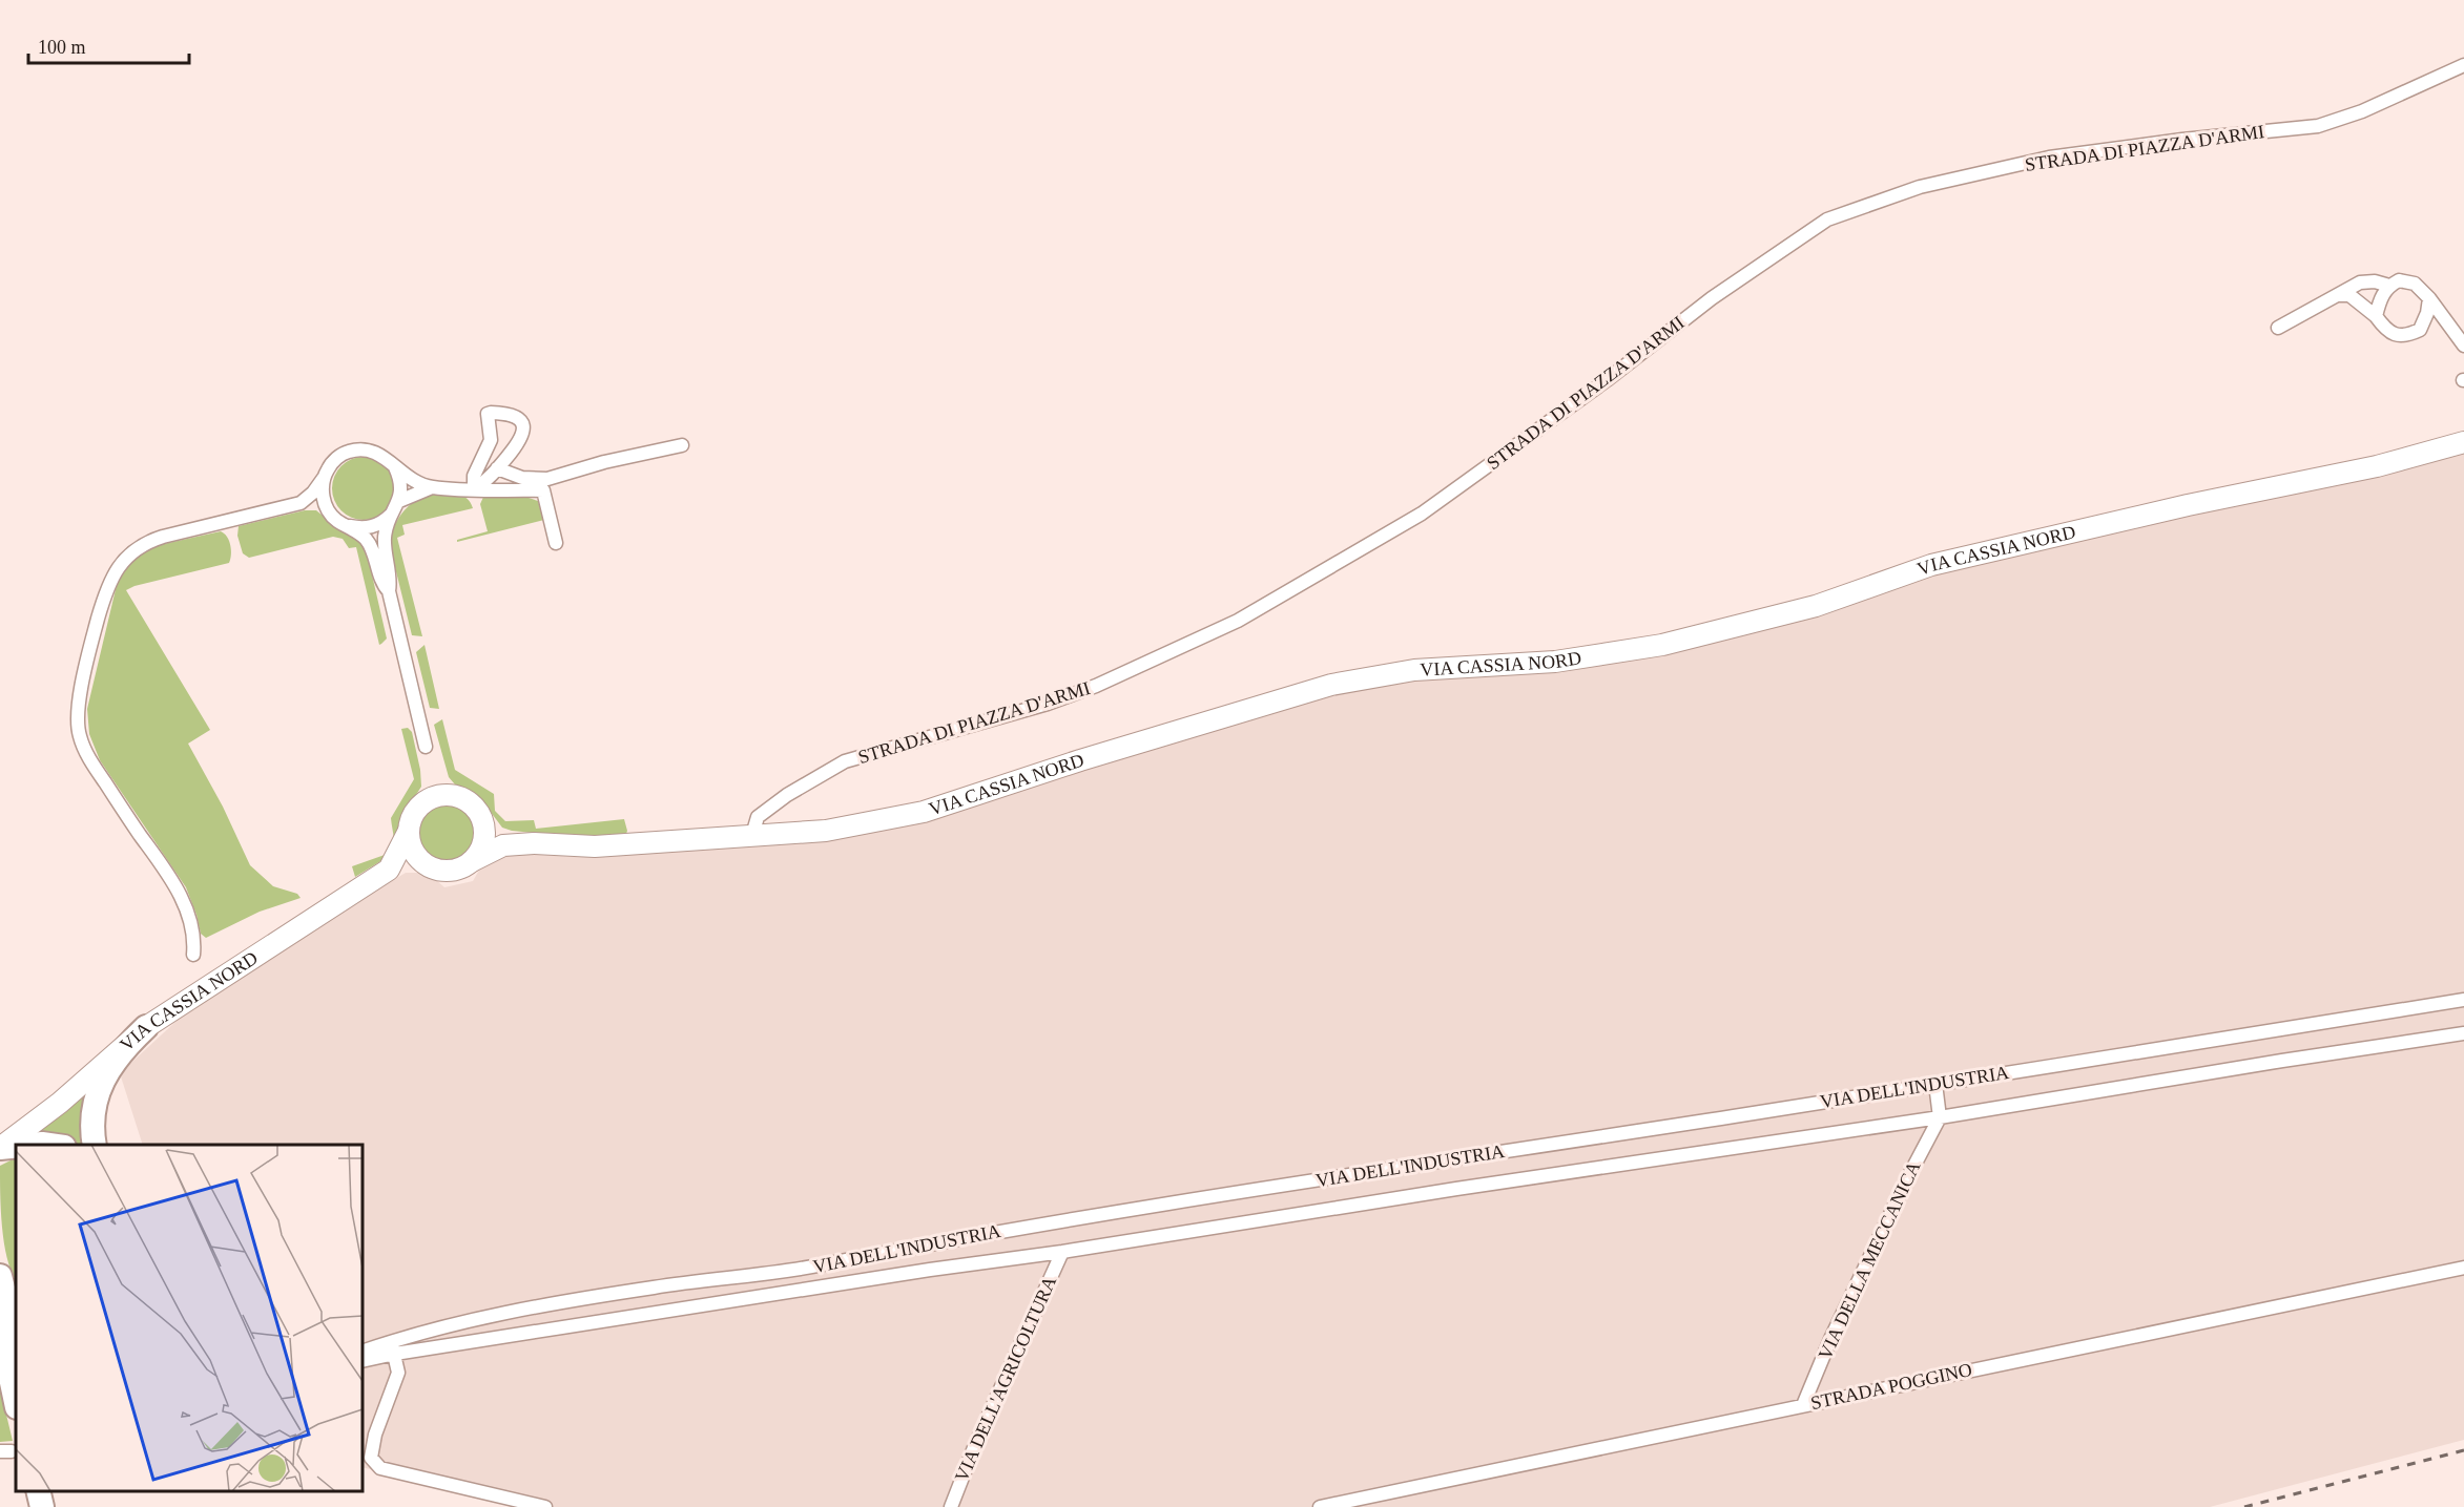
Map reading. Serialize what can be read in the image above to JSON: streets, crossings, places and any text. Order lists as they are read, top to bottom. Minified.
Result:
{"streets":{"main road":["VIA CASSIA NORD"],"street":["STRADA DI PIAZZA D'ARMI","VIA DELL'INDUSTRIA","VIA DELLA MECCANICA","VIA DELL'AGRICOLTURA","STRADA POGGINO"]},"crossings":[["STRADA DI PIAZZA D'ARMI","VIA CASSIA NORD"],["VIA DELL'INDUSTRIA","VIA DELLA MECCANICA"],["VIA DELL'INDUSTRIA","VIA DELL'AGRICOLTURA"],["VIA DELLA MECCANICA","STRADA POGGINO"]],"scale_bar":"100 m"}
